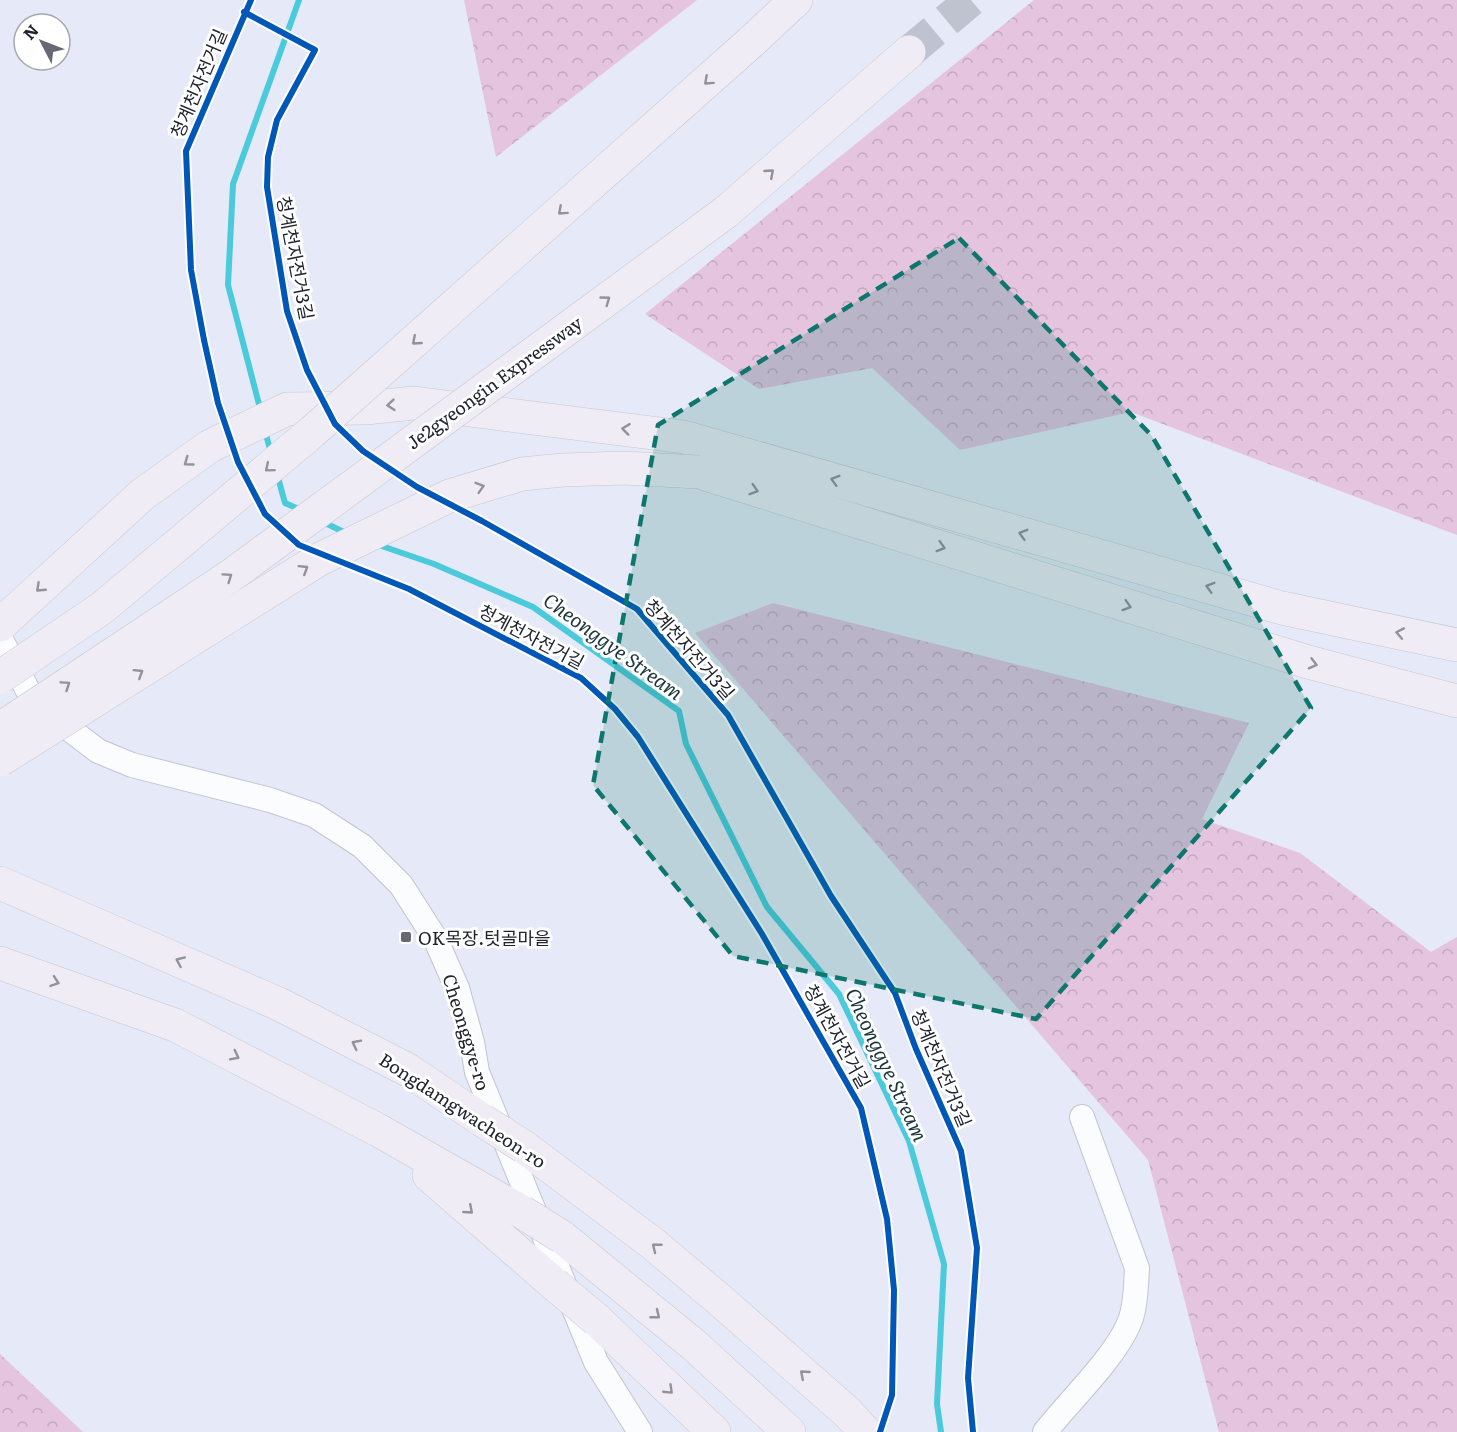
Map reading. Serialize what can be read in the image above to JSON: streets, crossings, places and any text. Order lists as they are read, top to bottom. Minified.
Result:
{"streets":{"highway":["Je2gyeongin Expressway","Bongdamgwacheon-ro"],"street":["Cheonggye-ro"],"cycle path":["청계천자전거길","청계천자전거3길"]},"water":["Cheonggye Stream"],"places":{"transit":["OK목장.텃골마을"]},"north":"top left"}
